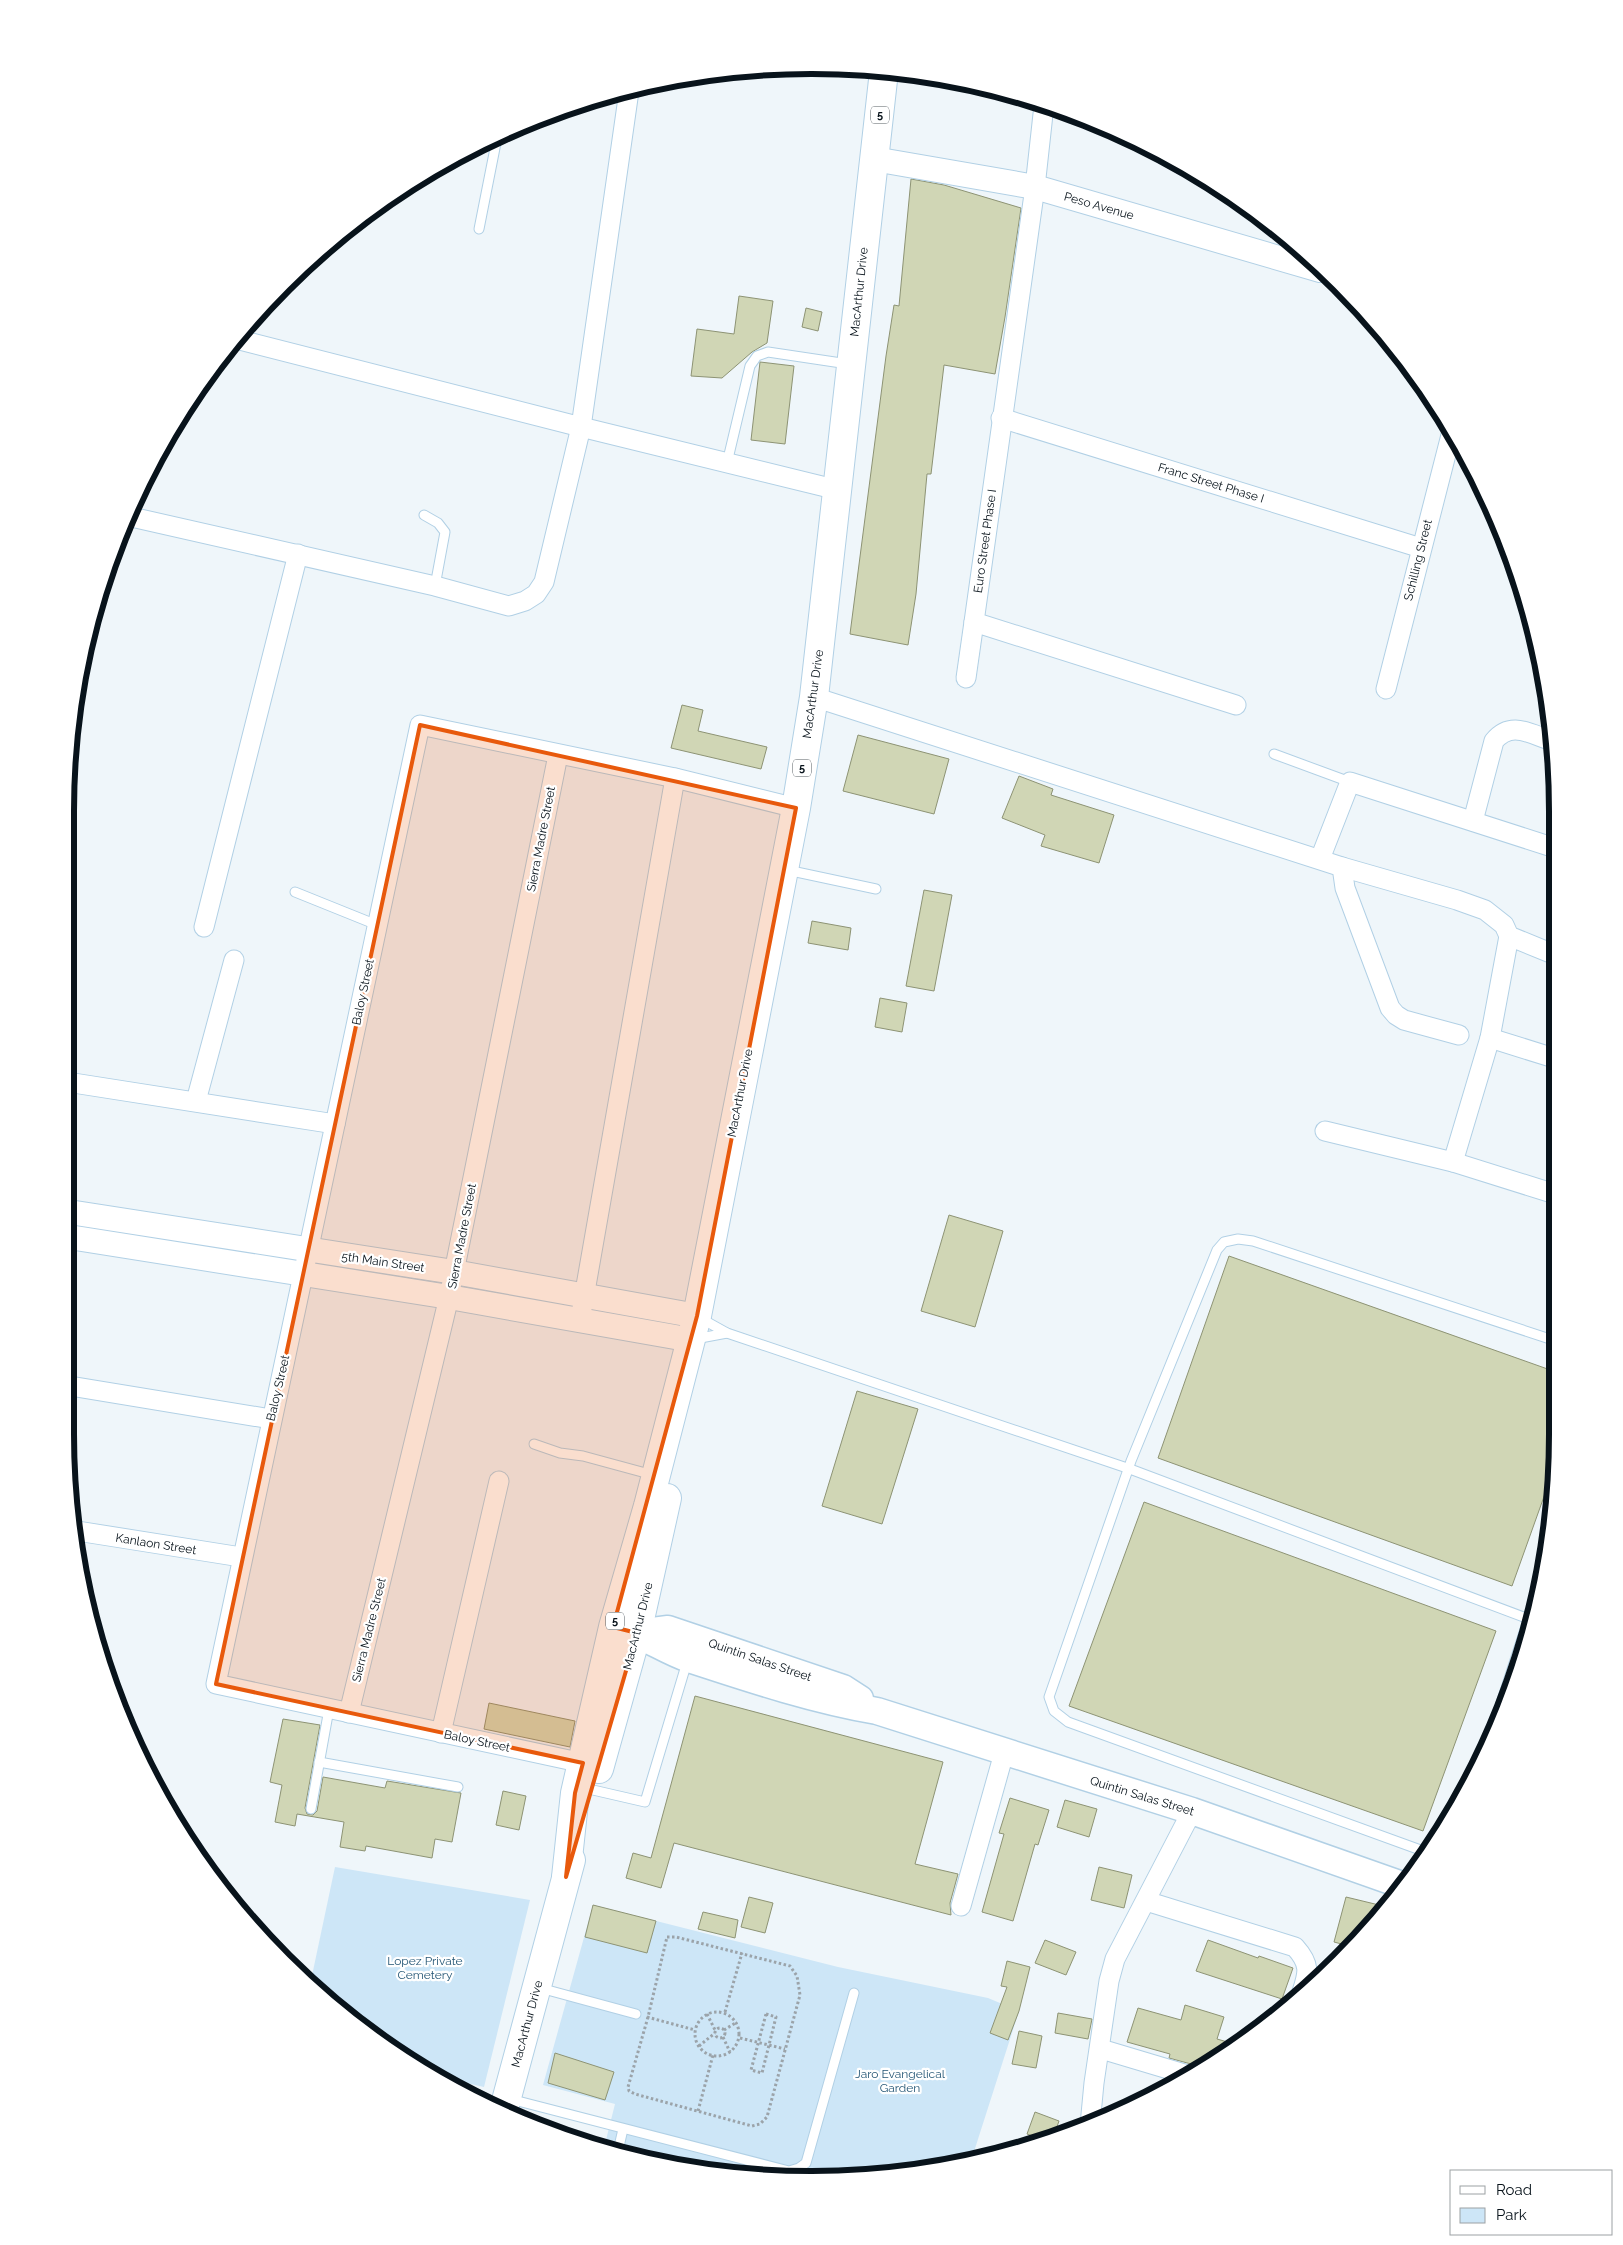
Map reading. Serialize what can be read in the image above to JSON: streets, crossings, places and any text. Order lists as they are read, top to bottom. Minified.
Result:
{"streets":{"main road":["5","MacArthur Drive","Quintin Salas Street"],"street":["Peso Avenue","Franc Street Phase I","Euro Street Phase I","Schilling Street","Sierra Madre Street","Baloy Street","5th Main Street","Kanlaon Street"]},"crossings":[["Peso Avenue","MacArthur Drive"],["Peso Avenue","Euro Street Phase I"],["MacArthur Drive","Baloy Street"],["MacArthur Drive","5th Main Street"],["MacArthur Drive","Quintin Salas Street"],["Franc Street Phase I","Euro Street Phase I"],["Franc Street Phase I","Schilling Street"],["Sierra Madre Street","Baloy Street"],["Sierra Madre Street","5th Main Street"],["Baloy Street","5th Main Street"],["Baloy Street","Kanlaon Street"]],"parks":["Lopez Private Cemetery","Jaro Evangelical Garden"],"legend":["Road","Park"]}
